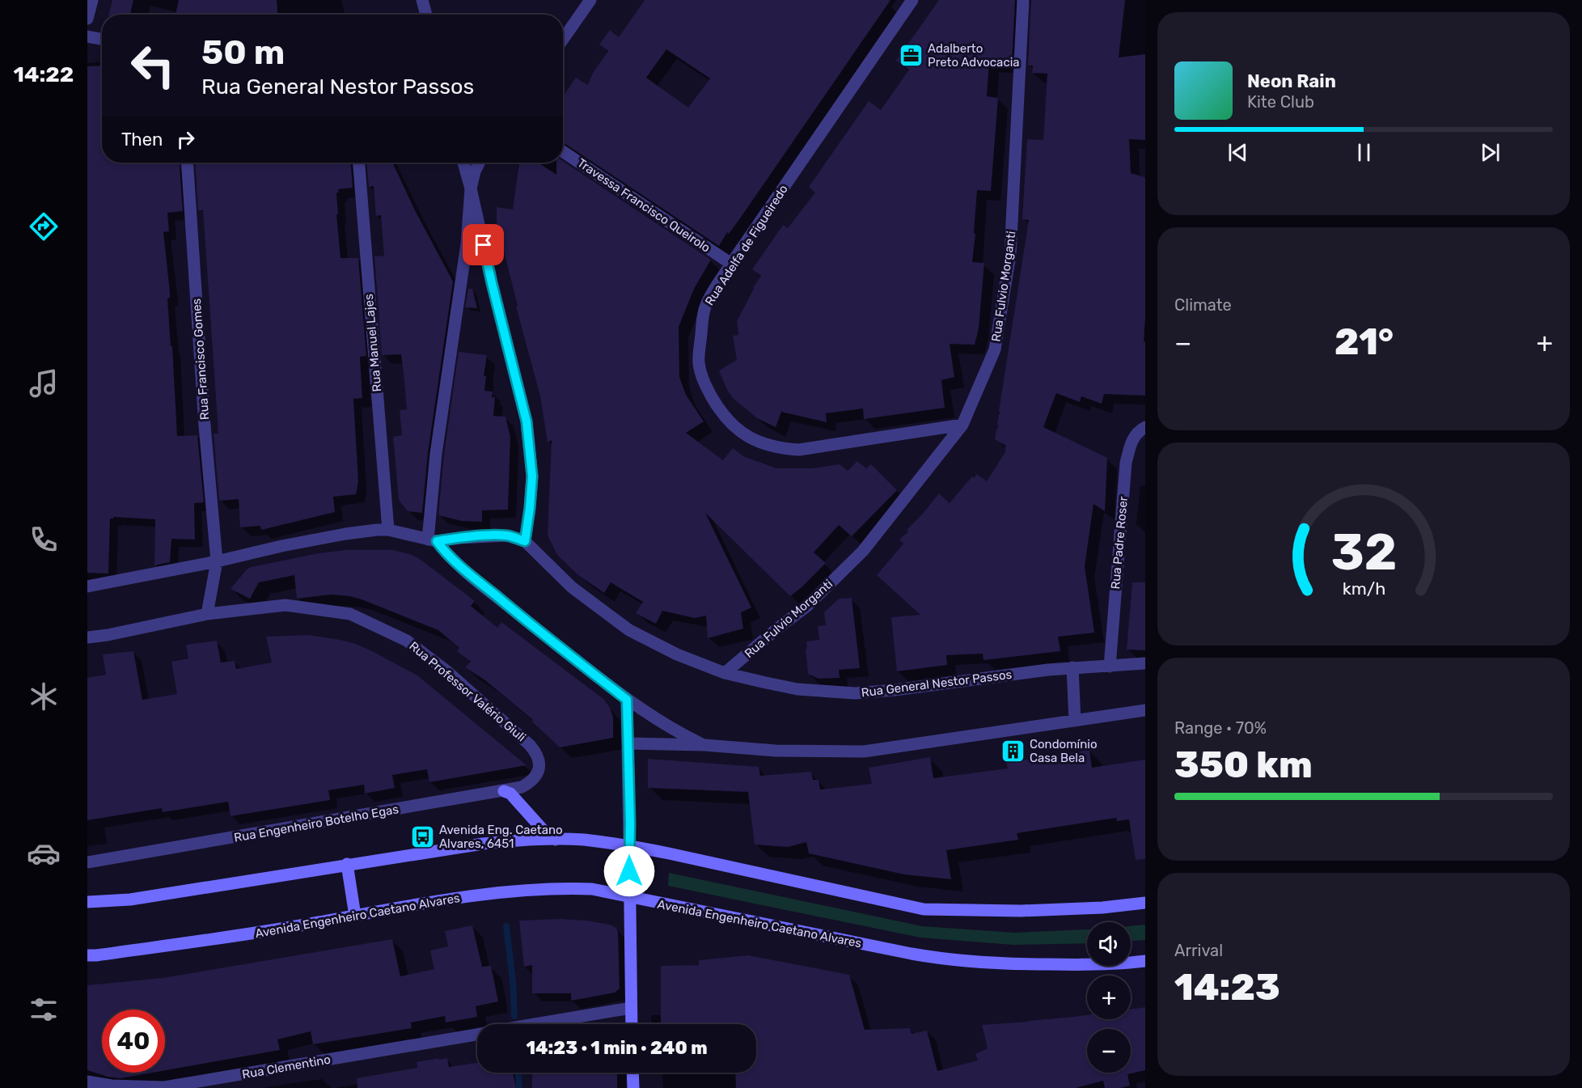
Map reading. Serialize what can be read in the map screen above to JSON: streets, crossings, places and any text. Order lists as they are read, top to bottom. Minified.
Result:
{"streets":{"street":["Travessa Francisco Queirolo","Rua Adelfa de Figueiredo","Rua Fulvio Morganti","Rua Manuel Lajes","Rua Francisco Gomes","Rua Padre Roser","Rua General Nestor Passos","Rua Professor Valério Giuli","Rua Engenheiro Botelho Egas","Avenida Engenheiro Caetano Alvares","Rua Clementino"]},"crossings":[["Travessa Francisco Queirolo","Rua Adelfa de Figueiredo"],["Rua Adelfa de Figueiredo","Rua Fulvio Morganti"],["Rua Fulvio Morganti","Rua General Nestor Passos"],["Rua Padre Roser","Rua General Nestor Passos"],["Rua Professor Valério Giuli","Rua Engenheiro Botelho Egas"]],"places":{"office":["Adalberto Preto Advocacia"],"building":["Condomínio Casa Bela"],"bus stop":["Avenida Eng. Caetano Alvares, 6451"]},"page":{"tabs":"14:22","turn":["50 m","Rua General Nestor Passos"],"song":["Neon Rain","Kite Club"],"then":"Then","tile":["Climate",["Range · 70%","350 km"],["Arrival","14:23"]],"heat":["−","21°","+"],"map_buttons":["+","−"],"limit":"40","trip":"14:23 · 1 min · 240 m","gauge":["32","km/h"]}}
